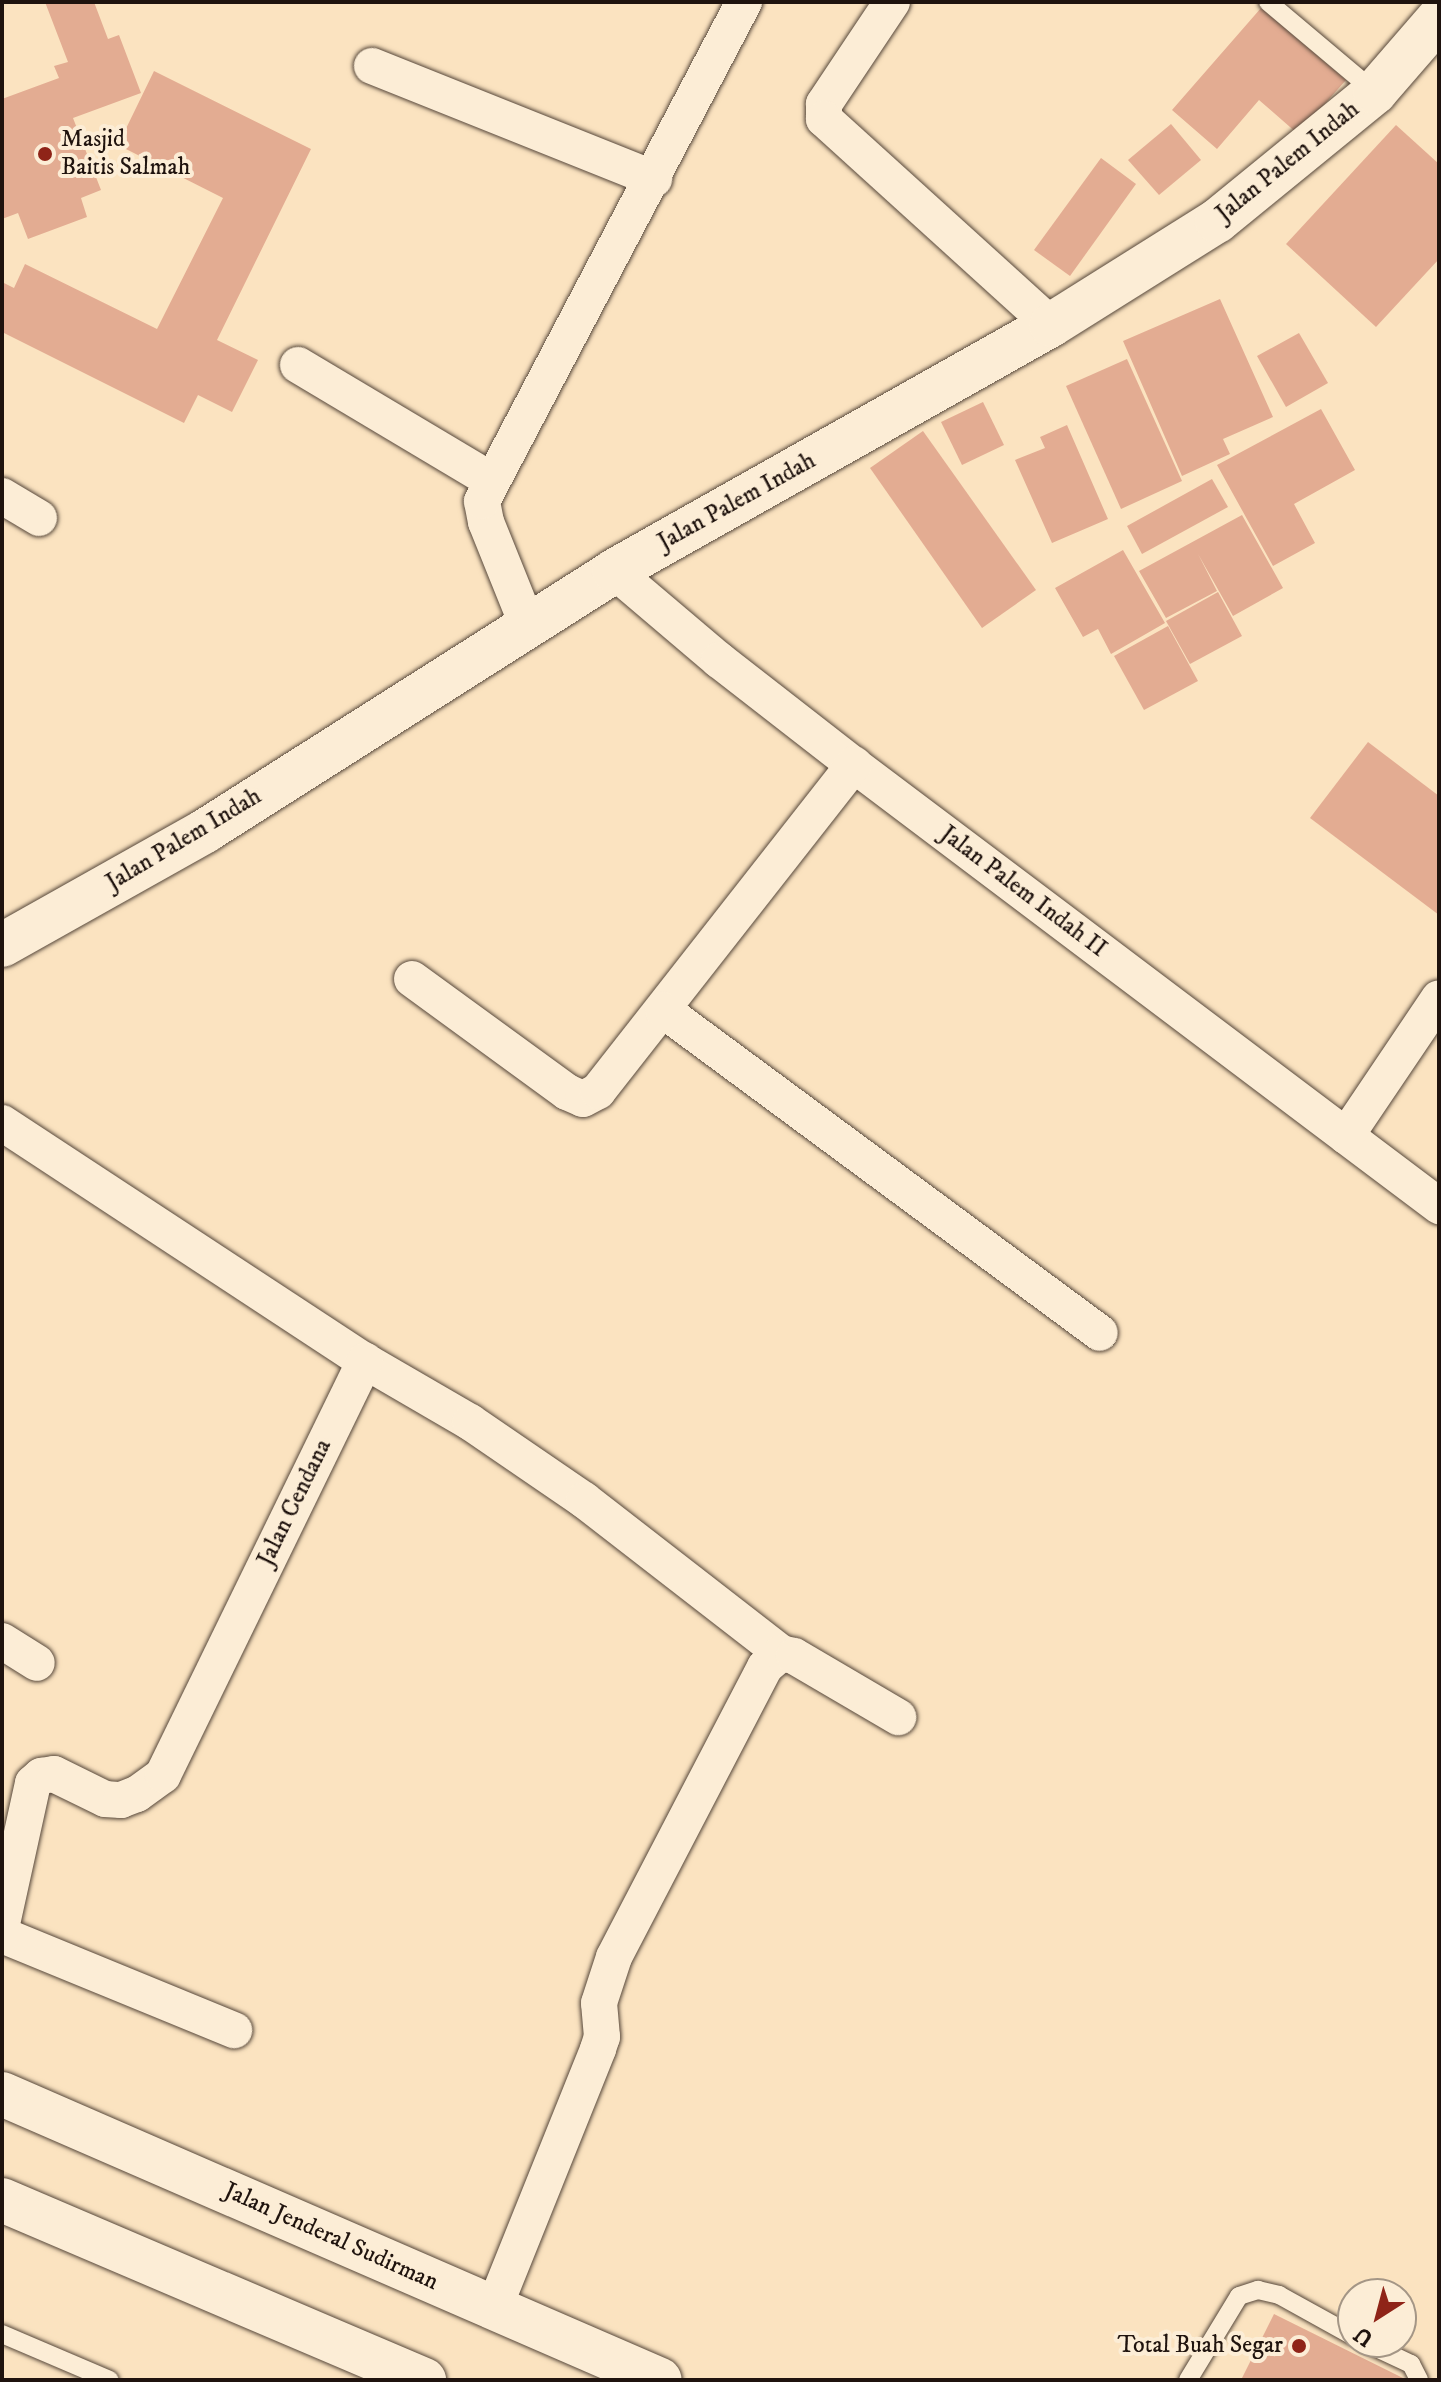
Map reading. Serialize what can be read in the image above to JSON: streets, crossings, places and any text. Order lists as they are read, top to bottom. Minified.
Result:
{"streets":{"street":["Jalan Palem Indah","Jalan Palem Indah II","Jalan Cendana","Jalan Jenderal Sudirman"]},"crossings":[["Jalan Palem Indah","Jalan Palem Indah II"]],"places":["Masjid Baitis Salmah","Total Buah Segar"],"north":"bottom left"}
